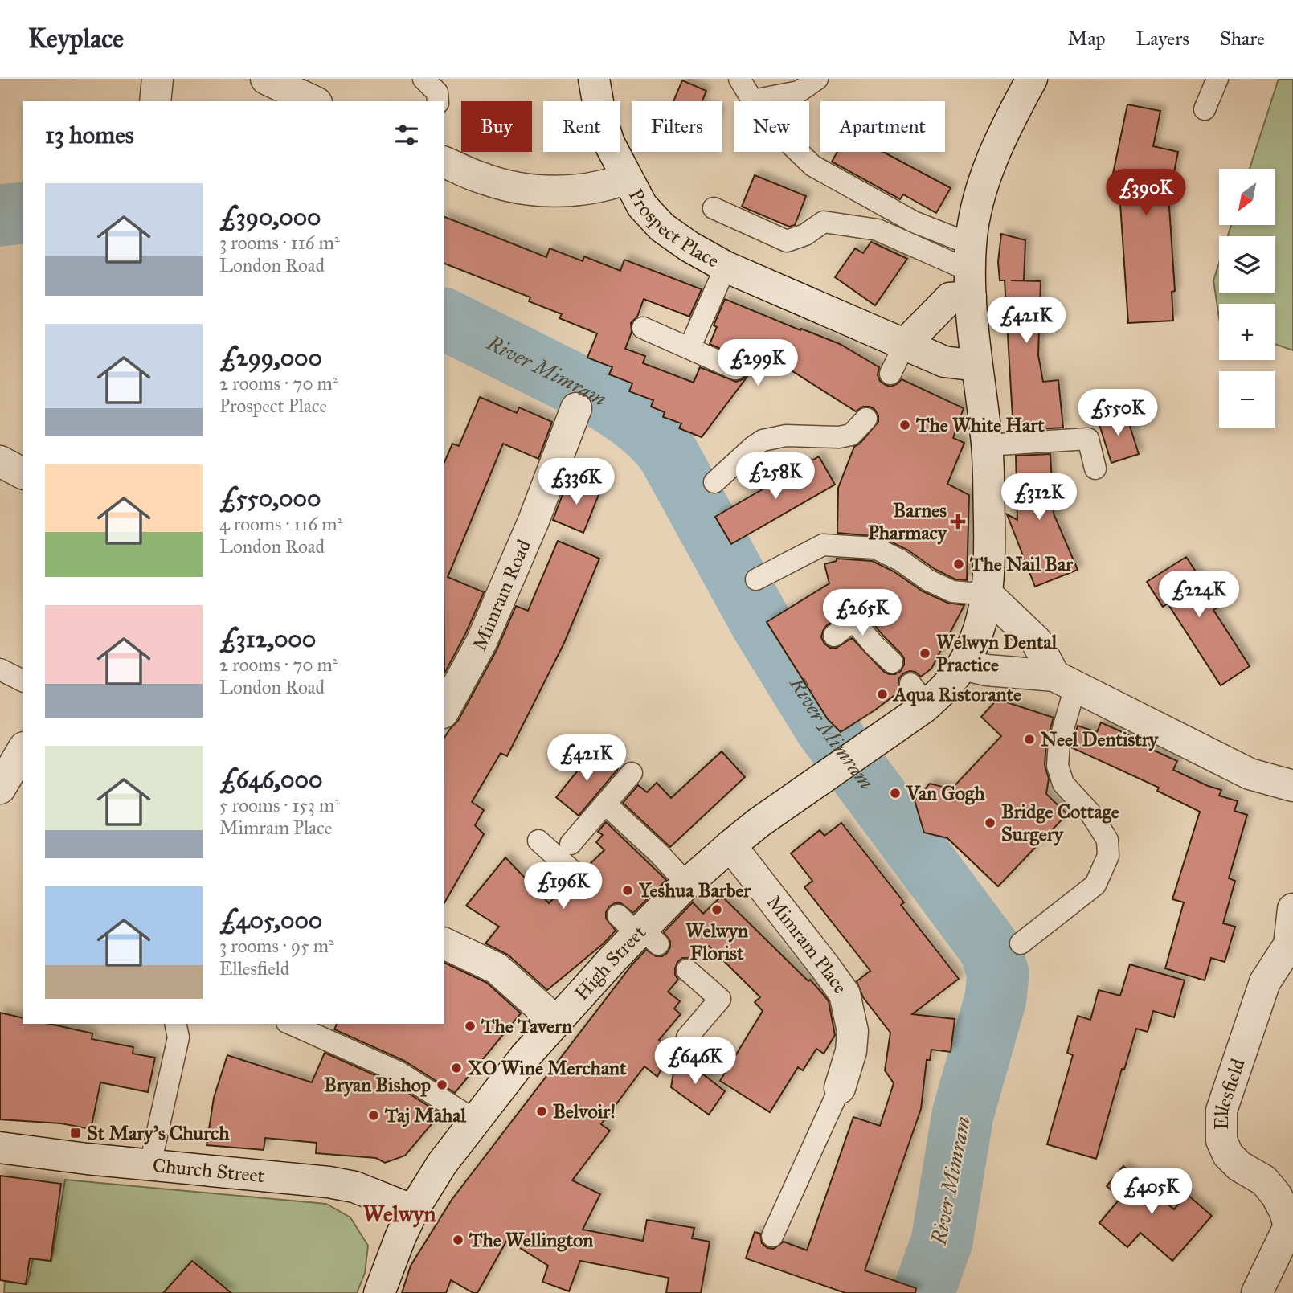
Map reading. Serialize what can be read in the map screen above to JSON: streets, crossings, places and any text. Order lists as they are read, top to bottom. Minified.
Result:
{"streets":{"street":["Prospect Place","Mimram Road","Mimram Place","High Street","Ellesfield","Church Street"]},"crossings":[["Prospect Place","High Street"],["Mimram Place","High Street"],["High Street","Church Street"]],"districts":["Welwyn"],"water":["River Mimram"],"places":{"other":["The White Hart","The Nail Bar","Welwyn Dental Practice","Aqua Ristorante","Neel Dentistry","Van Gogh","Bridge Cottage Surgery","Yeshua Barber","Welwyn Florist","The Tavern","XO Wine Merchant","Bryan Bishop","Belvoir!","Taj Mahal","The Wellington"],"health":["Barnes Pharmacy"],"transit":["St Mary's Church"]},"north":"bottom left","page":{"header":"Keyplace","nav":["Map","Layers","Share"],"chip":["Buy","Rent","Filters","New","Apartment"],"heading":"13 homes","map_buttons":["+","−"],"price":["£390K","£421K","£299K","£550K","£258K","£336K","£312K","£224K","£265K","£421K","£196K","£646K","£405K"],"list":[{"name":"£390,000","note":"3 rooms · 116 m² · London Road"},{"name":"£299,000","note":"2 rooms · 70 m² · Prospect Place"},{"name":"£550,000","note":"4 rooms · 116 m² · London Road"},{"name":"£312,000","note":"2 rooms · 70 m² · London Road"},{"name":"£646,000","note":"5 rooms · 153 m² · Mimram Place"},{"name":"£405,000","note":"3 rooms · 95 m² · Ellesfield"}]}}
